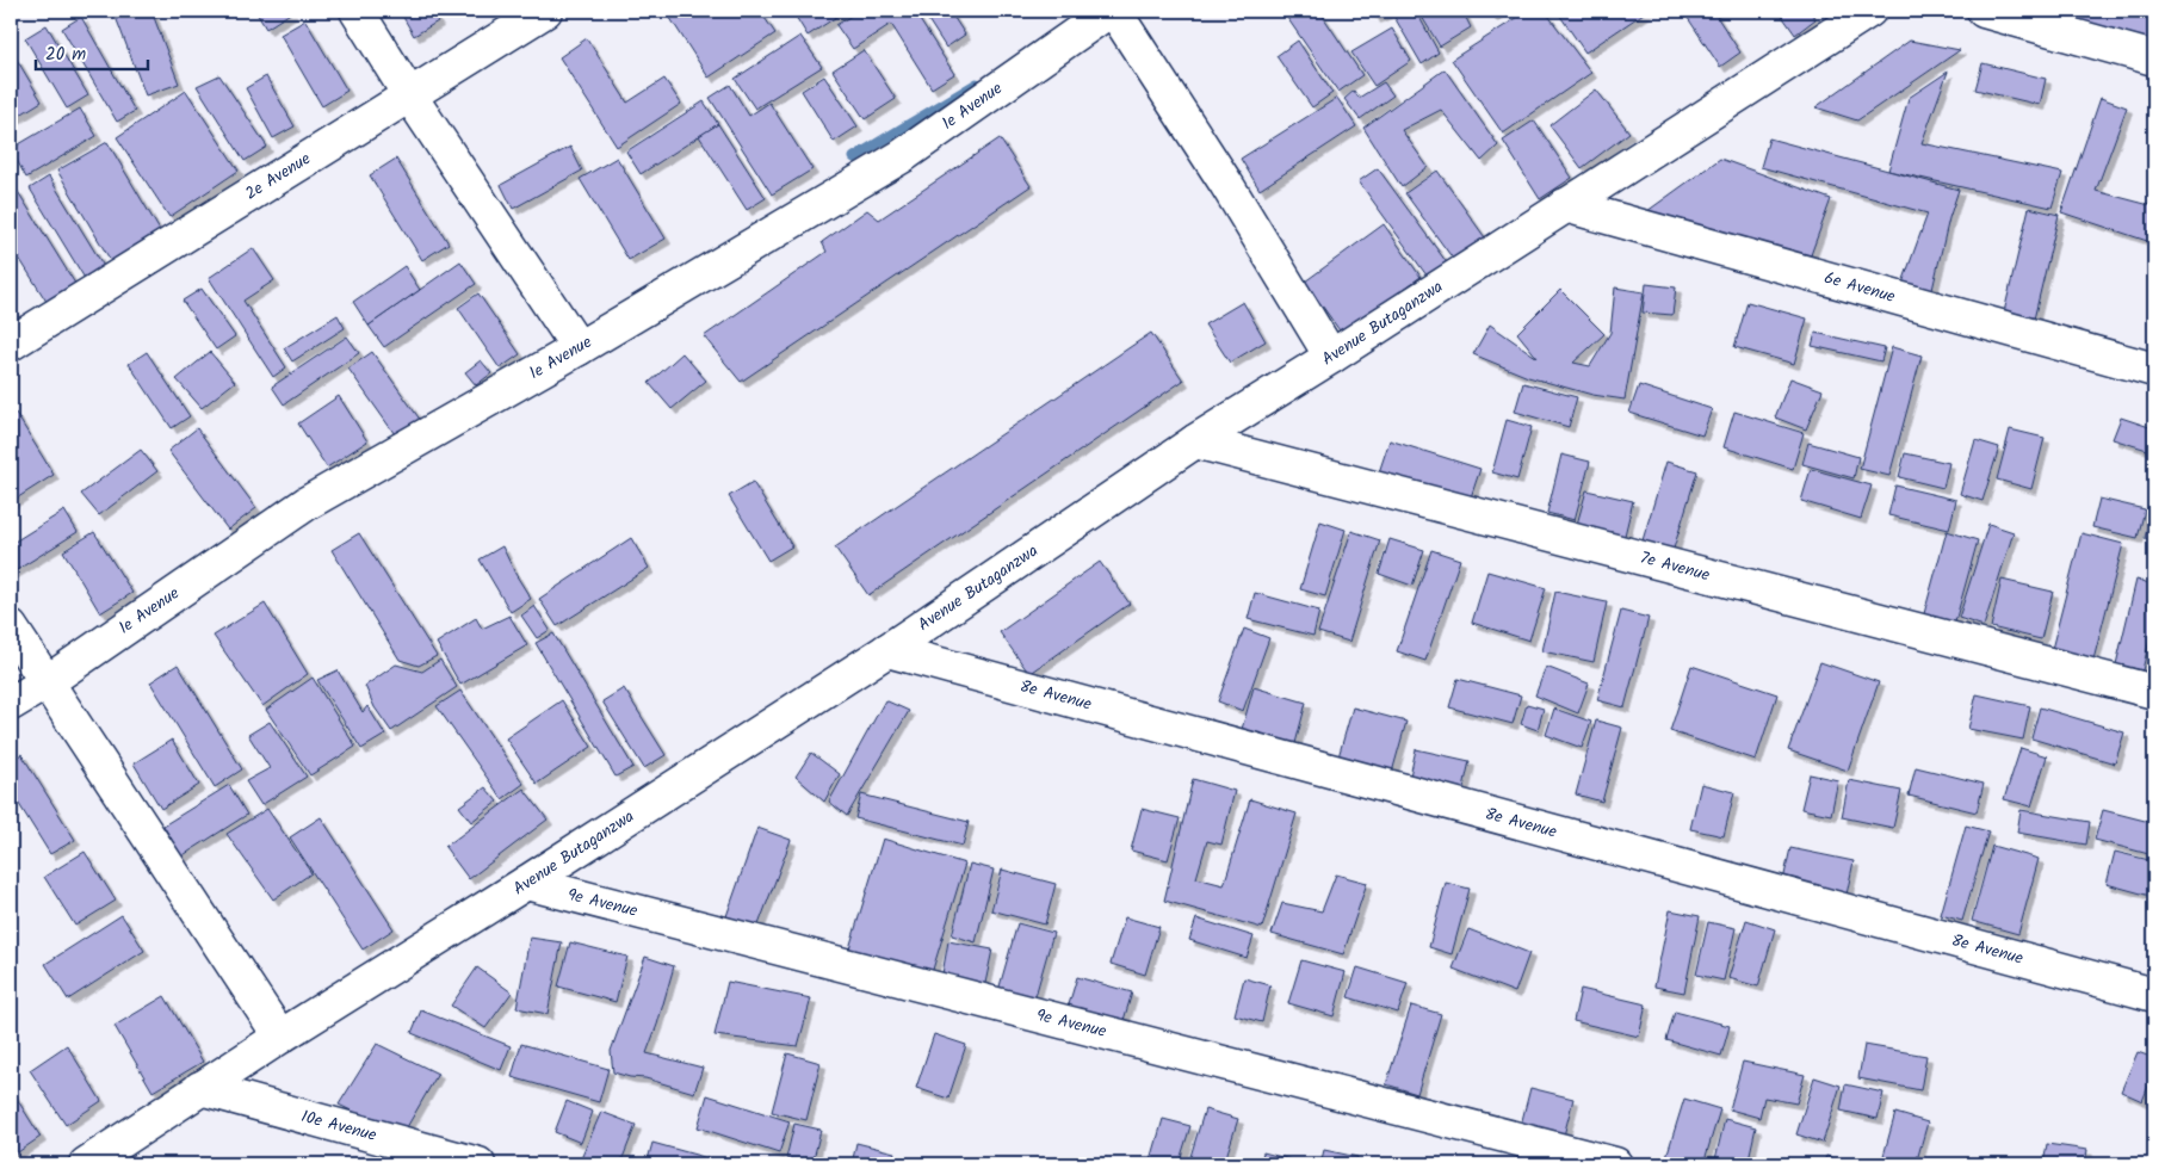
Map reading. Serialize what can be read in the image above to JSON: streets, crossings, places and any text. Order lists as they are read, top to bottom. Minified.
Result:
{"streets":{"street":["1e Avenue","2e Avenue","6e Avenue","Avenue Butaganzwa","7e Avenue","8e Avenue","9e Avenue","10e Avenue"]},"crossings":[["6e Avenue","Avenue Butaganzwa"],["Avenue Butaganzwa","7e Avenue"],["Avenue Butaganzwa","8e Avenue"],["Avenue Butaganzwa","9e Avenue"],["Avenue Butaganzwa","10e Avenue"]],"scale_bar":"20 m"}
